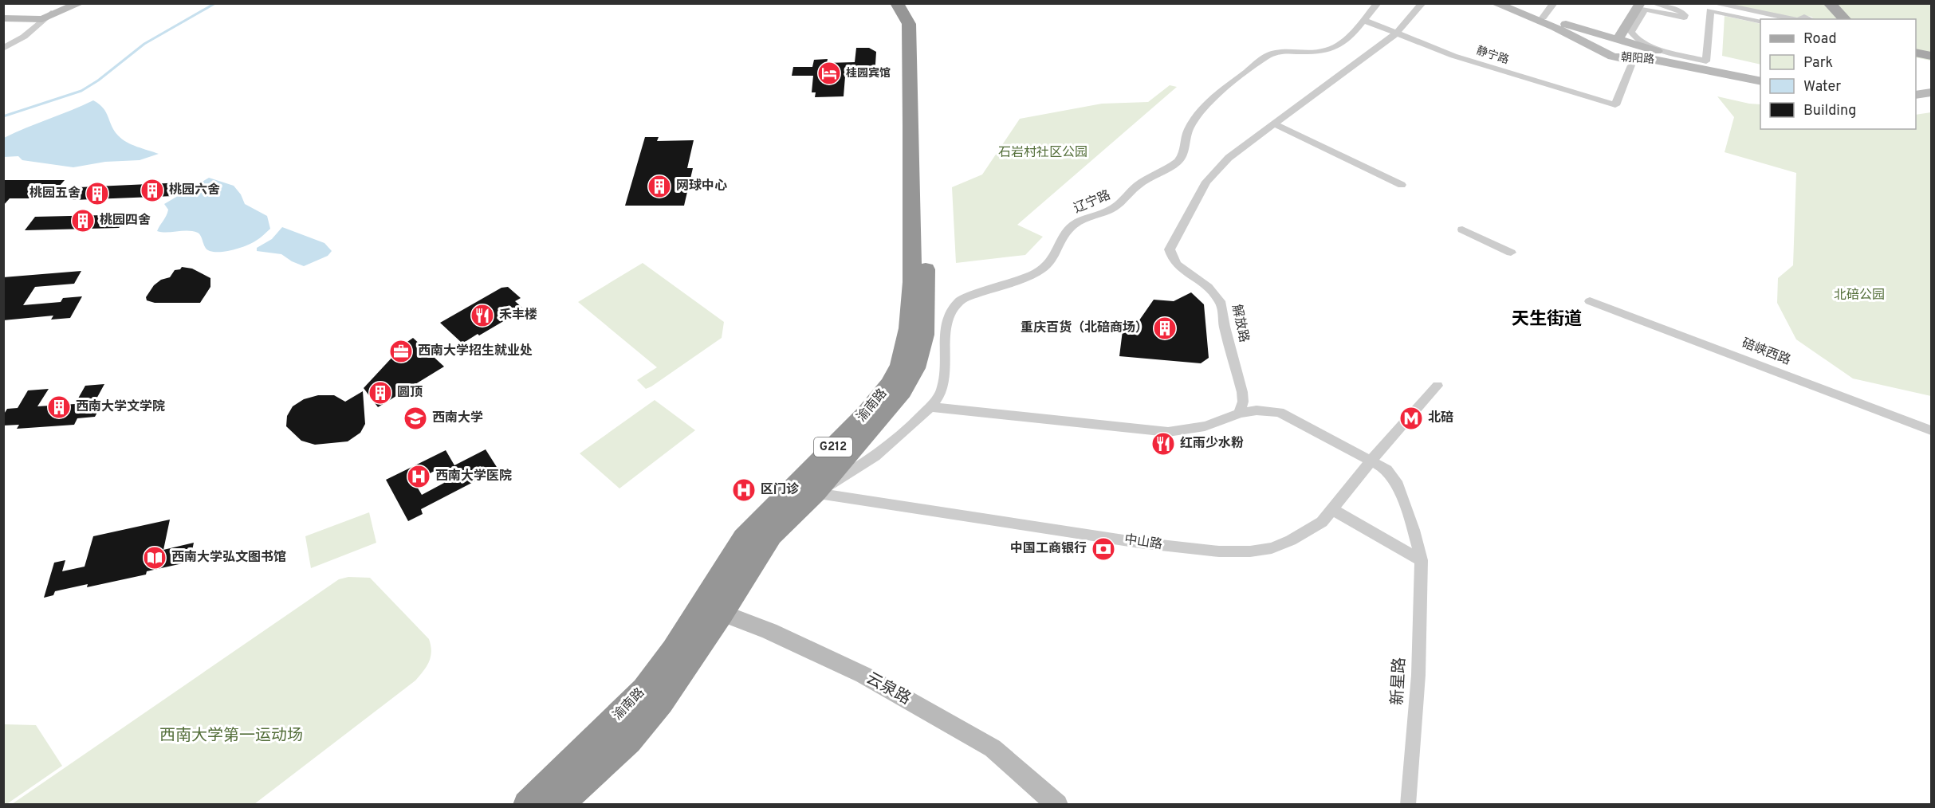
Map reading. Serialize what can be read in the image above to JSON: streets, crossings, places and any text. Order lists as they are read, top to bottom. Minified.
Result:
{"streets":{"highway":["渝南路","G212"],"street":["静宁路","朝阳路","辽宁路","解放路","碚峡西路","中山路","新星路","云泉路"]},"crossings":[["静宁路","朝阳路"],["静宁路","辽宁路"],["静宁路","解放路"],["辽宁路","渝南路"],["辽宁路","中山路"],["解放路","新星路"],["渝南路","中山路"],["渝南路","云泉路"],["中山路","新星路"]],"districts":["天生街道"],"parks":["石岩村社区公园","北碚公园","西南大学第一运动场"],"places":{"hotel":["桂园宾馆"],"building":["网球中心","桃园六舍","桃园五舍","桃园四舍","重庆百货（北碚商场）","圆顶","西南大学文学院"],"restaurant":["禾丰楼","红雨少水粉"],"office":["西南大学招生就业处"],"school or university":["西南大学"],"metro station":["北碚"],"hospital":["西南大学医院","区门诊"],"bank":["中国工商银行"],"library":["西南大学弘文图书馆"]},"legend":["Road","Park","Water","Building"]}
